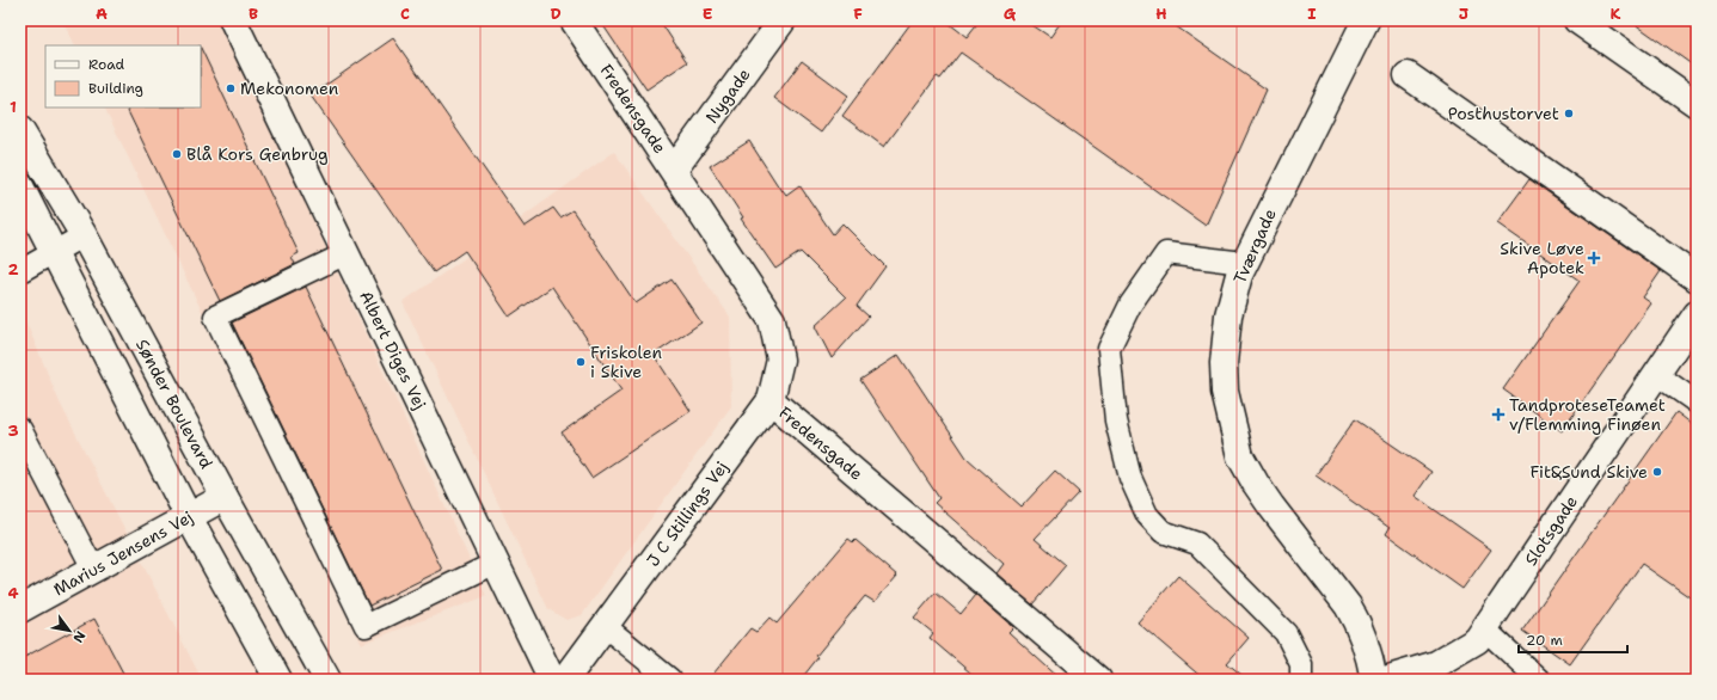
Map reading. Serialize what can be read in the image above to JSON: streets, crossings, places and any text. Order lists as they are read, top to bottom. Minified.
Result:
{"streets":{"street":["Nygade","Fredensgade","Tværgade","Albert Diges Vej","Sønder Boulevard","J C Stillings Vej","Slotsgade","Marius Jensens Vej"]},"crossings":[["Nygade","Fredensgade"],["Fredensgade","J C Stillings Vej"],["Sønder Boulevard","Marius Jensens Vej"]],"places":{"other":["Mekonomen","Posthustorvet","Blå Kors Genbrug","Friskolen i Skive","Fit&Sund Skive"],"health":["Skive Løve Apotek","TandproteseTeamet v/Flemming Finøen"]},"legend":["Road","Building"],"scale_bar":"20 m","north":"bottom right","grid":{"columns":["A","B","C","D","E","F","G","H","I","J","K"],"rows":["1","2","3","4"]}}
